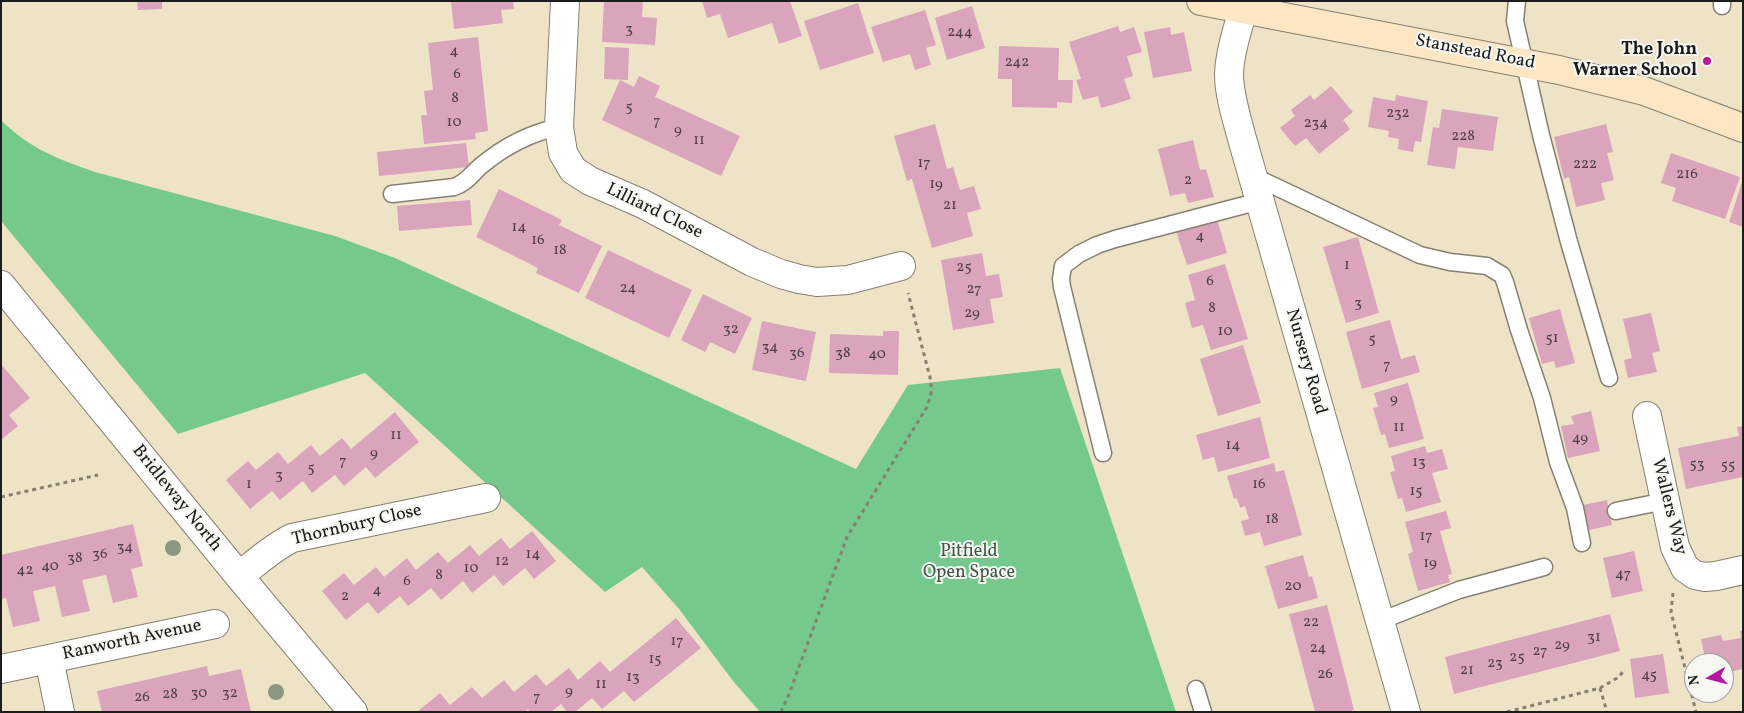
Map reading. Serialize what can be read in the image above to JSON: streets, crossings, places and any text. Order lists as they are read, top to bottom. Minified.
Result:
{"streets":{"street":["Stanstead Road","Lilliard Close","Nursery Road","Bridleway North","Wallers Way","Thornbury Close","Ranworth Avenue"]},"crossings":[["Stanstead Road","Nursery Road"],["Bridleway North","Thornbury Close"]],"parks":["Pitfield Open Space"],"places":["The John Warner School"],"house_numbers":["3","244","4","242","6","8","5","232","7","10","234","9","228","11","17","222","216","2","19","21","14","4","16","18","1","25","6","24","27","3","8","29","32","10","51","5","34","36","38","40","7","9","11","11","49","14","9","7","13","53","55","5","3","1","16","15","18","17","34","36","14","38","12","19","40","10","42","47","8","6","20","4","2","22","31","17","29","24","27","25","15","23","21","26","45","13","11","9","30","32","28","26","7"],"north":"left"}
